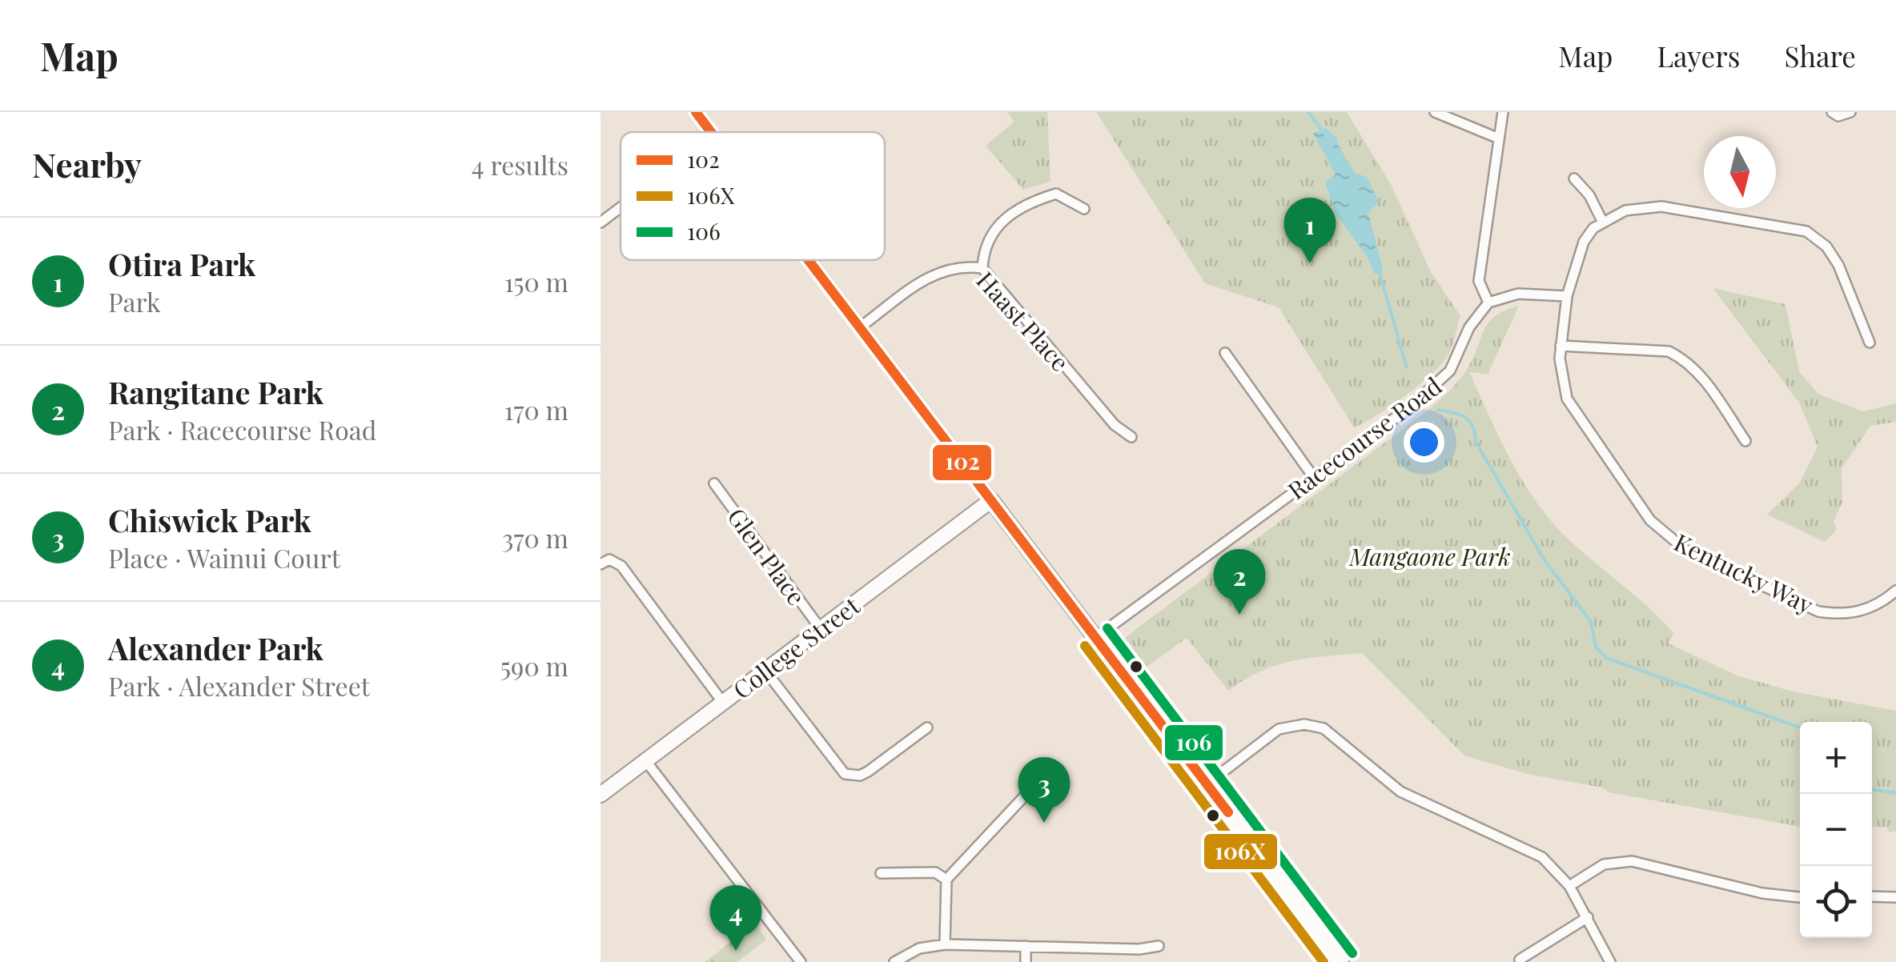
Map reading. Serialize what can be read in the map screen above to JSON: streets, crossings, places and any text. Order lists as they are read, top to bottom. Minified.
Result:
{"streets":{"main road":["College Street"],"street":["Haast Place","Racecourse Road","Glen Place","Kentucky Way"]},"crossings":[["Glen Place","College Street"]],"parks":["Mangaone Park"],"lines":["transit line 102","transit line 106","transit line 106X"],"legend":["102","106X","106"],"north":"bottom","page":{"header":"Map","nav":["Map","Layers","Share"],"heading":["Nearby","4 results"],"pins":["1","2","3","4"],"list":[{"mark":"1","name":"Otira Park","note":"Park","value":"150 m"},{"mark":"2","name":"Rangitane Park","note":"Park · Racecourse Road","value":"170 m"},{"mark":"3","name":"Chiswick Park","note":"Place · Wainui Court","value":"370 m"},{"mark":"4","name":"Alexander Park","note":"Park · Alexander Street","value":"590 m"}],"map_buttons":["+","−"]}}
